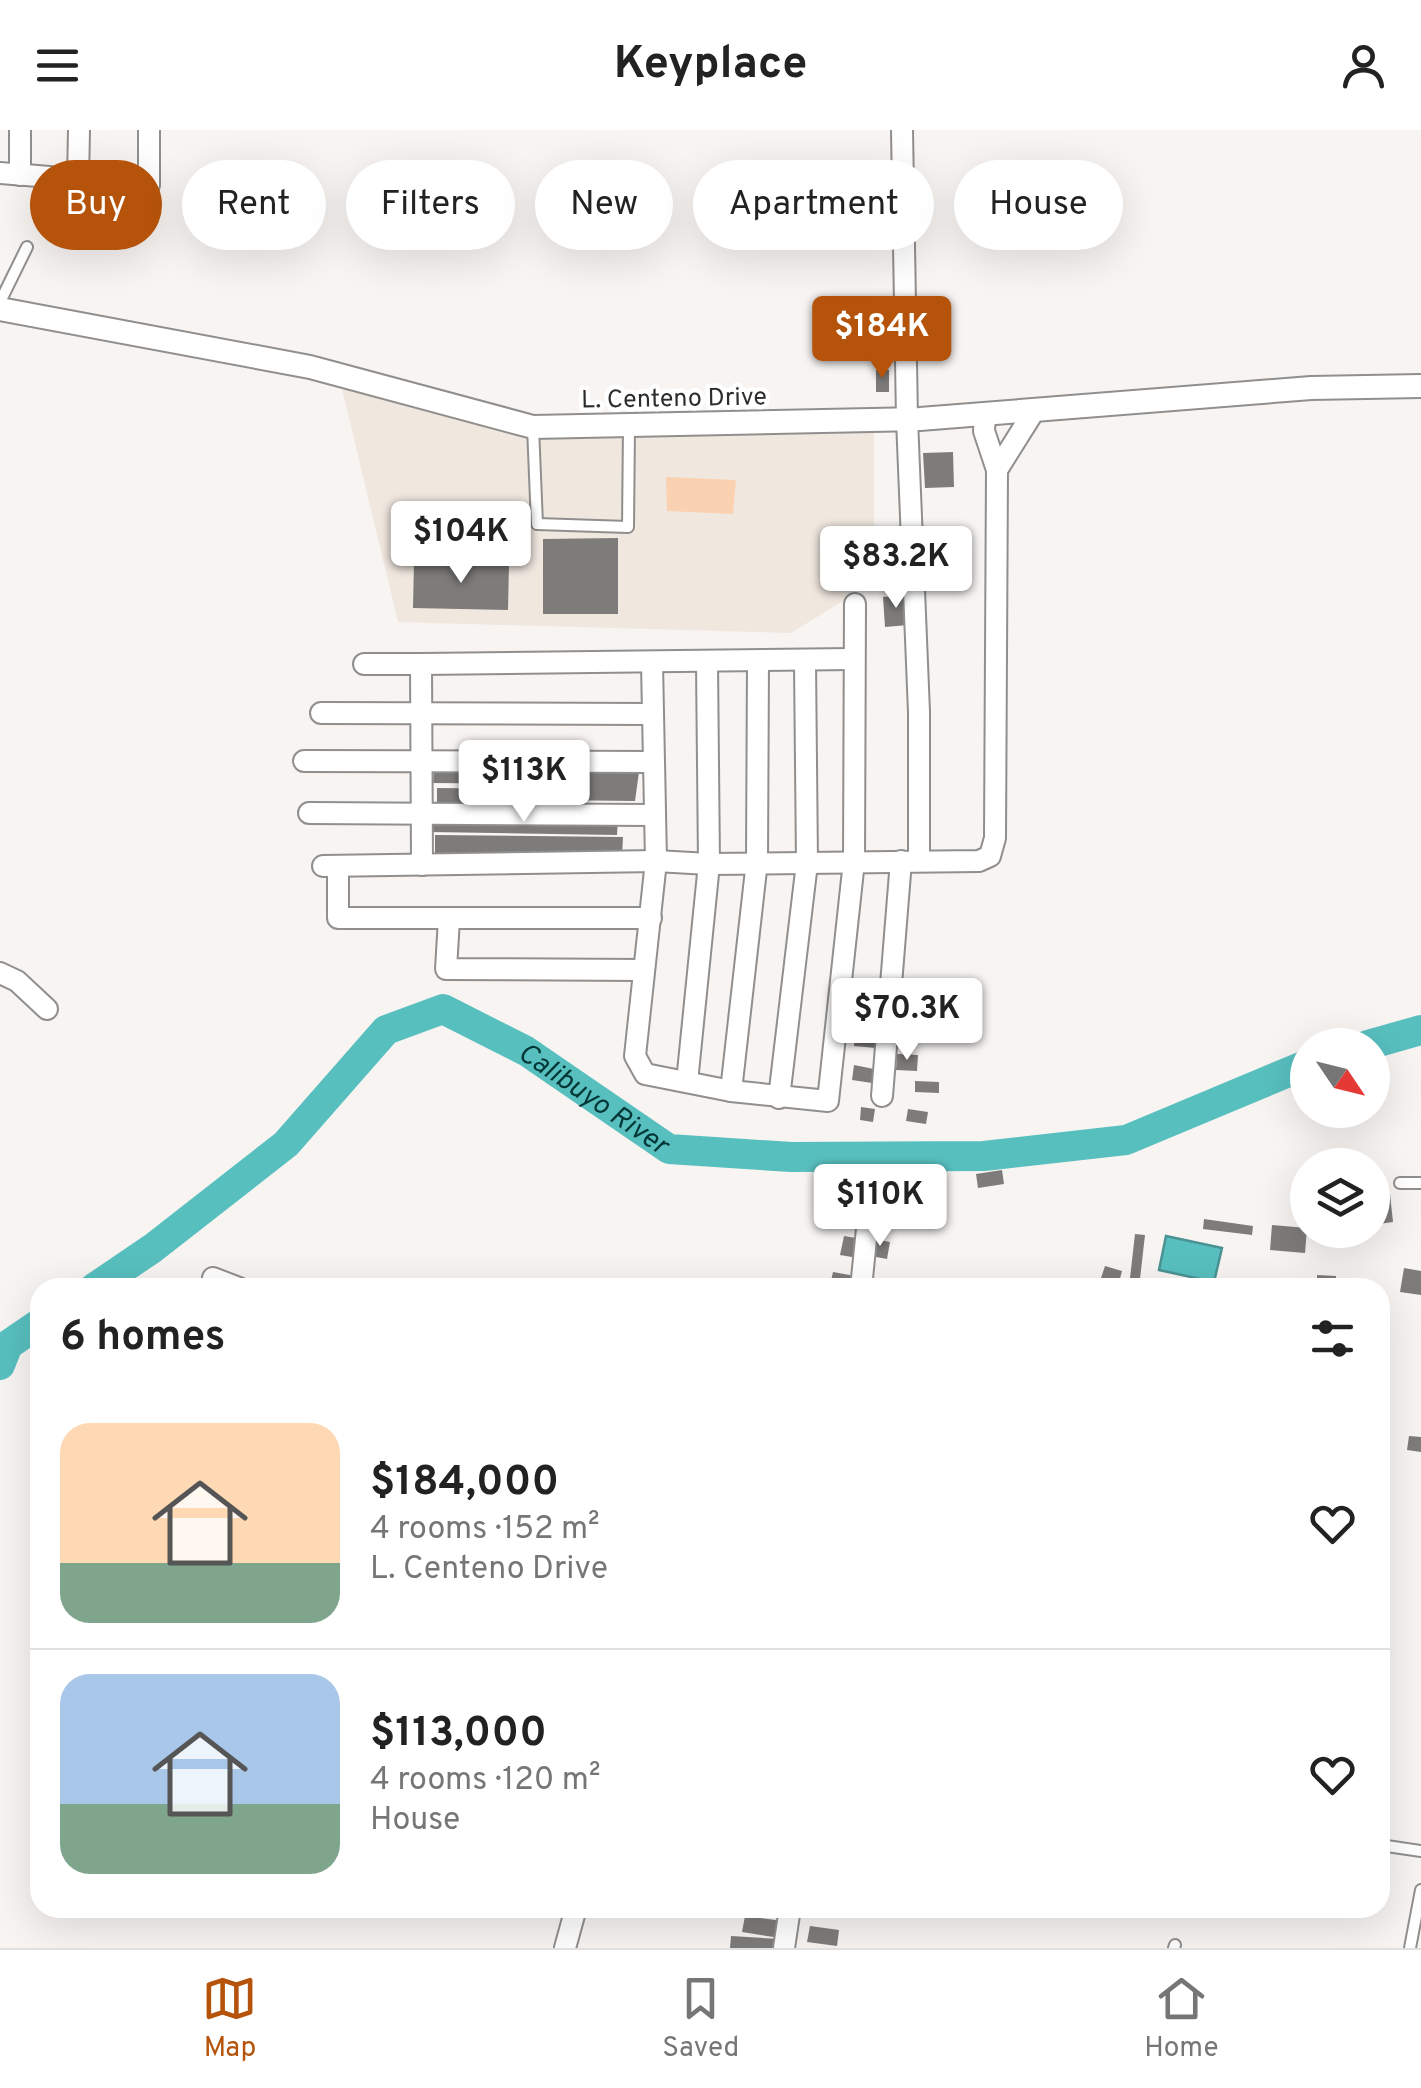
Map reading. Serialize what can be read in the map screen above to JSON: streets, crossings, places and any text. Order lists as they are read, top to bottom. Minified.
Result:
{"streets":{"street":["L. Centeno Drive"]},"water":["Calibuyo River"],"north":"bottom right","page":{"header":"Keyplace","chip":["Buy","Rent","Filters","New","Apartment","House"],"price":["$184K","$104K","$83.2K","$113K","$70.3K","$110K"],"heading":"6 homes","list":[{"name":"$184,000","note":"4 rooms · 152 m² · L. Centeno Drive"},{"name":"$113,000","note":"4 rooms · 120 m² · House"}],"tabs":["Map","Saved","Home"]}}
